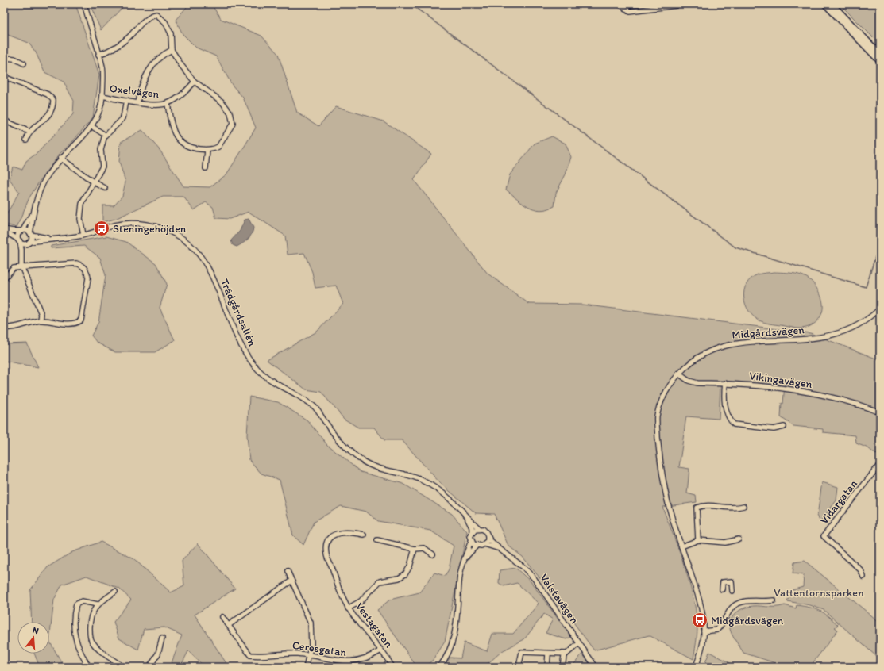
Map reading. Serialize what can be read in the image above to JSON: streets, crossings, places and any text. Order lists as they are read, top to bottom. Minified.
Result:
{"streets":{"street":["Oxelvägen","Trädgårdsallén","Midgårdsvägen","Vikingavägen","Vidargatan","Valstavägen","Vestagatan","Ceresgatan"]},"crossings":[["Trädgårdsallén","Valstavägen"],["Midgårdsvägen","Vikingavägen"],["Vestagatan","Ceresgatan"]],"parks":["Vattentornsparken"],"places":{"bus stop":["Steningehöjden","Midgårdsvägen"]},"north":"top"}
